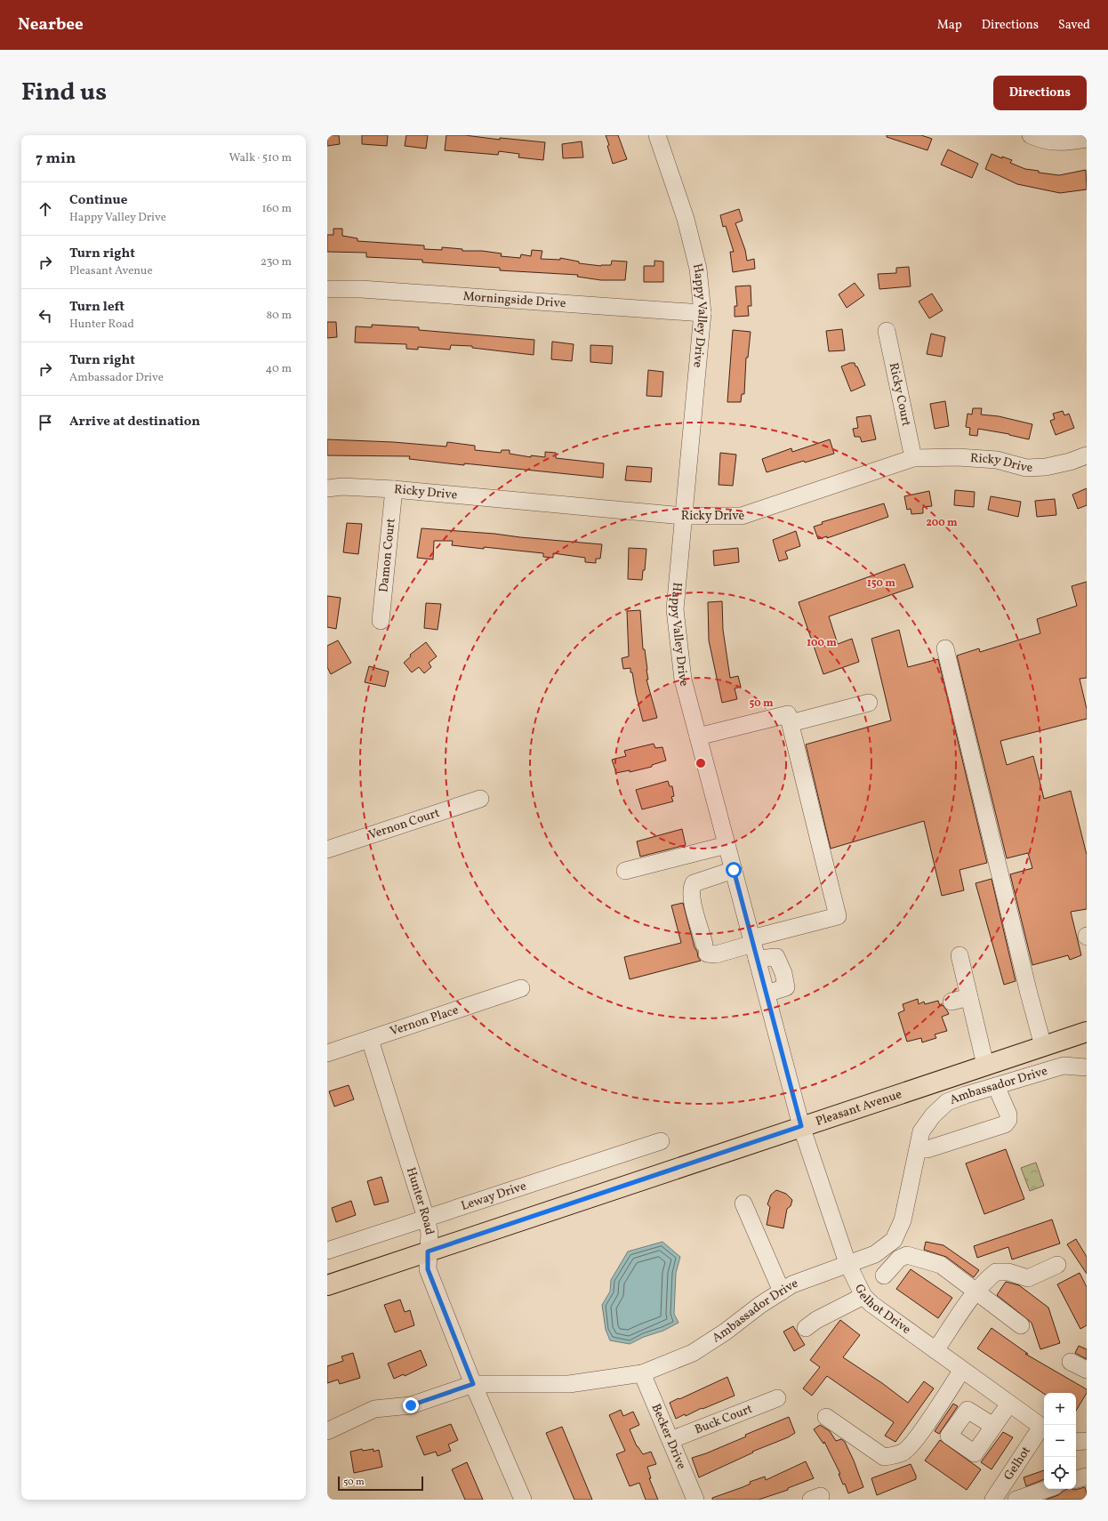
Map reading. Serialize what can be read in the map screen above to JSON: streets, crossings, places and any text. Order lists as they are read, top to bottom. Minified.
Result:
{"streets":{"main road":["Pleasant Avenue"],"street":["Morningside Drive","Happy Valley Drive","Ricky Court","Ricky Drive","Damon Court","Vernon Court","Vernon Place","Ambassador Drive","Leway Drive","Hunter Road","Gelhot Drive","Buck Court","Becker Drive","Gelhot"]},"crossings":[["Morningside Drive","Happy Valley Drive"],["Happy Valley Drive","Ricky Drive"],["Happy Valley Drive","Pleasant Avenue"],["Happy Valley Drive","Gelhot Drive"],["Ricky Court","Ricky Drive"],["Ricky Drive","Damon Court"],["Vernon Place","Hunter Road"],["Ambassador Drive","Hunter Road"],["Ambassador Drive","Gelhot Drive"],["Ambassador Drive","Becker Drive"],["Pleasant Avenue","Hunter Road"],["Pleasant Avenue","Gelhot Drive"],["Leway Drive","Hunter Road"],["Gelhot Drive","Gelhot"],["Buck Court","Becker Drive"]],"scale_bar":"50 m","page":{"header":"Nearbee","nav":["Map","Directions","Saved"],"title":"Find us","buttons":"Directions","heading":["7 min","Walk · 510 m"],"list":[["Continue","Happy Valley Drive","160 m"],["Turn right","Pleasant Avenue","230 m"],["Turn left","Hunter Road","80 m"],["Turn right","Ambassador Drive","40 m"],"Arrive at destination"],"map_buttons":["+","−"],"scale":"50 m"},"rings":["200 m","150 m","100 m","50 m"]}
